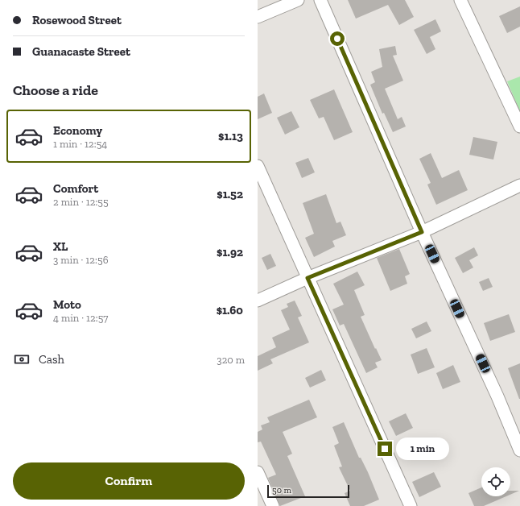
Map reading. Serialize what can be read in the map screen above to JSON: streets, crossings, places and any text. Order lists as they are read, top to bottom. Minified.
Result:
{"scale_bar":"50 m","page":{"banner":["Rosewood Street","Guanacaste Street"],"heading":"Choose a ride","list":[{"name":"Economy","note":"1 min · 12:54","value":"$1.13"},{"name":"Comfort","note":"2 min · 12:55","value":"$1.52"},{"name":"XL","note":"3 min · 12:56","value":"$1.92"},{"name":"Moto","note":"4 min · 12:57","value":"$1.60"}],"pay":["Cash","320 m"],"bubble":"1 min","buttons":"Confirm","scale":"50 m"}}
